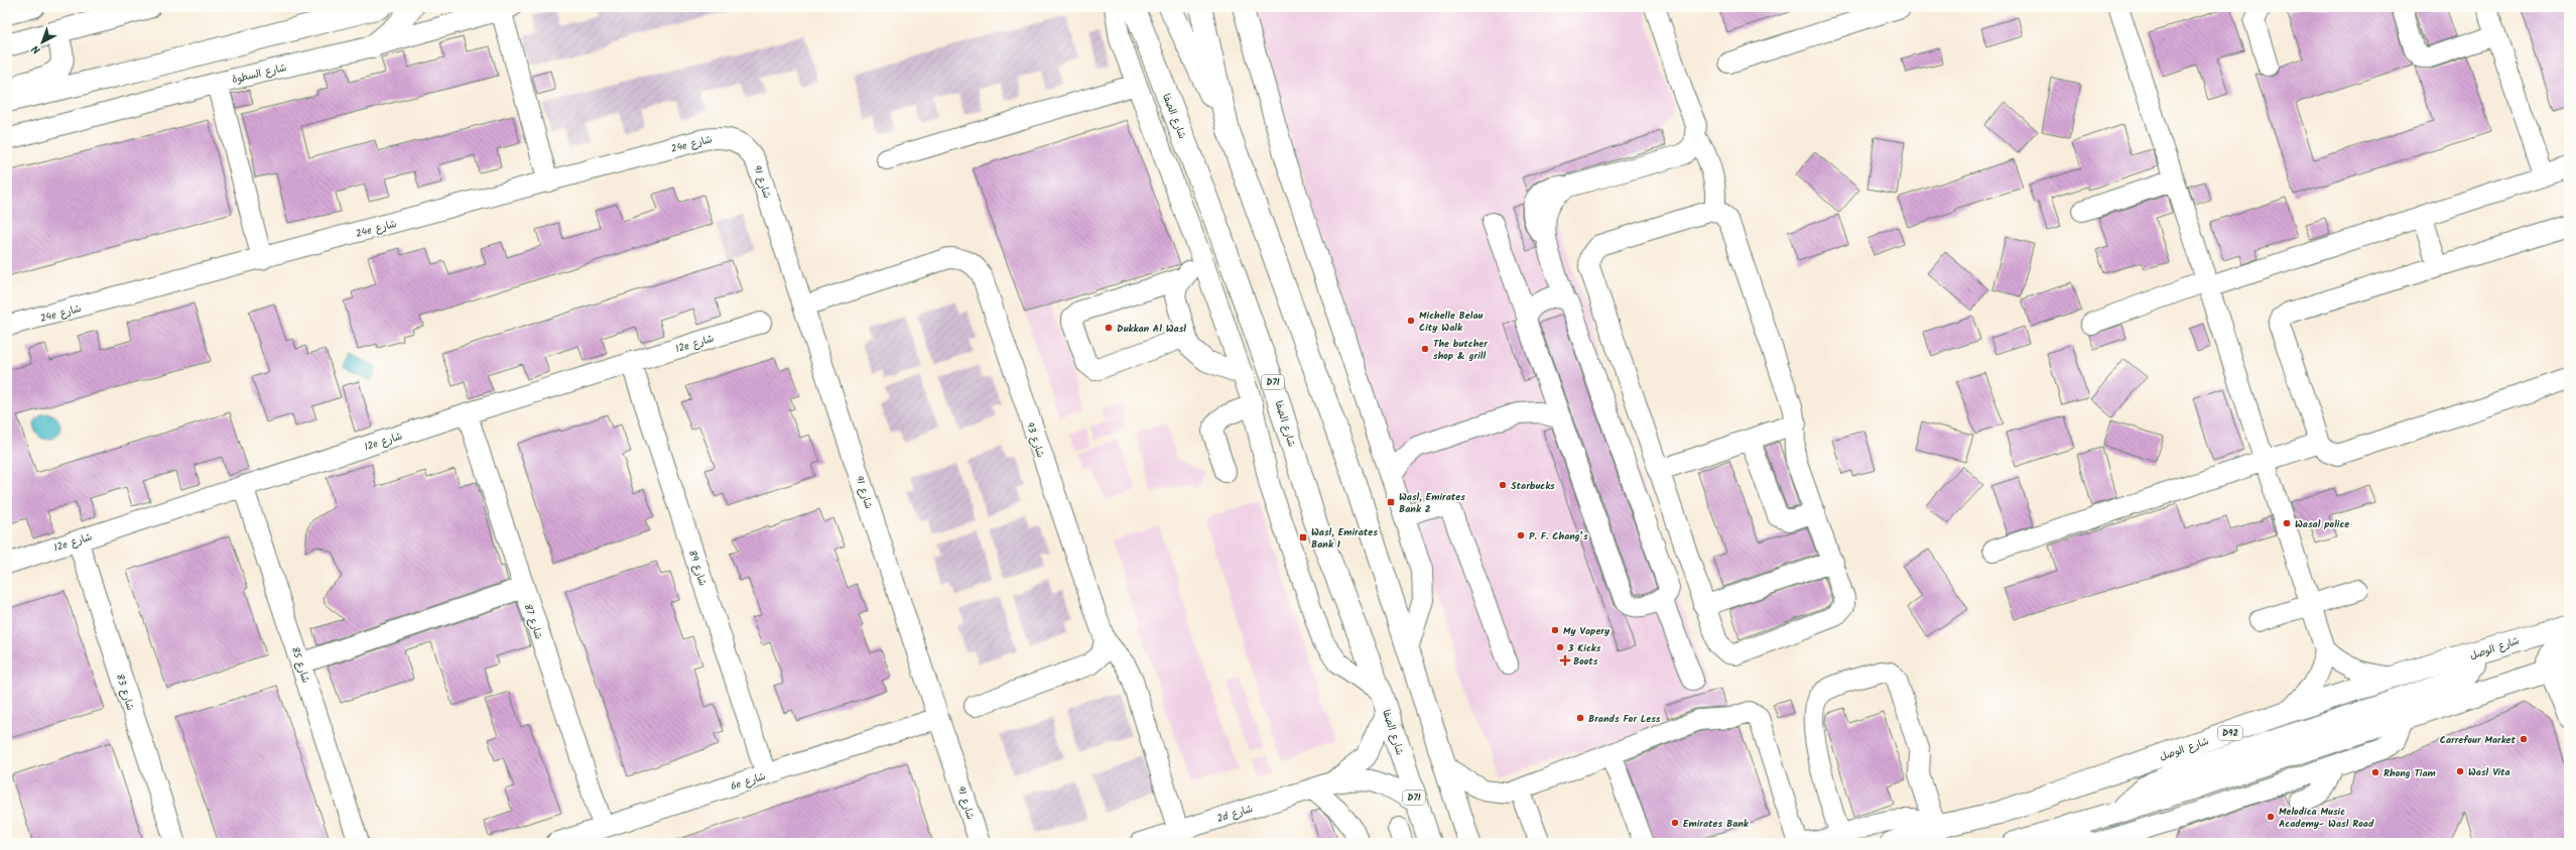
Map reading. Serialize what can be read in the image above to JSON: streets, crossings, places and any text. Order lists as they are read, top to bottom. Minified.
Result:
{"streets":{"main road":["شارع الصفا","D71","شارع الوصل","D92"],"street":["شارع السطوة","24e شارع","شارع 91","12e شارع","شارع 93","شارع 89","شارع 87","شارع 85","شارع 83","6e شارع","2d شارع"]},"crossings":[["شارع الصفا","2d شارع"],["24e شارع","شارع 91"],["شارع 91","شارع 93"],["شارع 91","6e شارع"],["12e شارع","شارع 89"],["12e شارع","شارع 87"],["12e شارع","شارع 85"],["12e شارع","شارع 83"],["شارع 89","6e شارع"],["شارع 87","6e شارع"]],"places":{"other":["Michelle Belau City Walk","Dukkan Al Wasl","The butcher shop & grill","Starbucks","Wasal police","P. F. Chang’s","My Vapery","3 Kicks","Brands For Less","Carrefour Market","Wasl Vita","Rhong Tiam","Melodica Music Academy- Wasl Road","Emirates Bank"],"transit":["Wasl, Emirates Bank 2","Wasl, Emirates Bank 1"],"health":["Boots"]},"north":"bottom left"}
